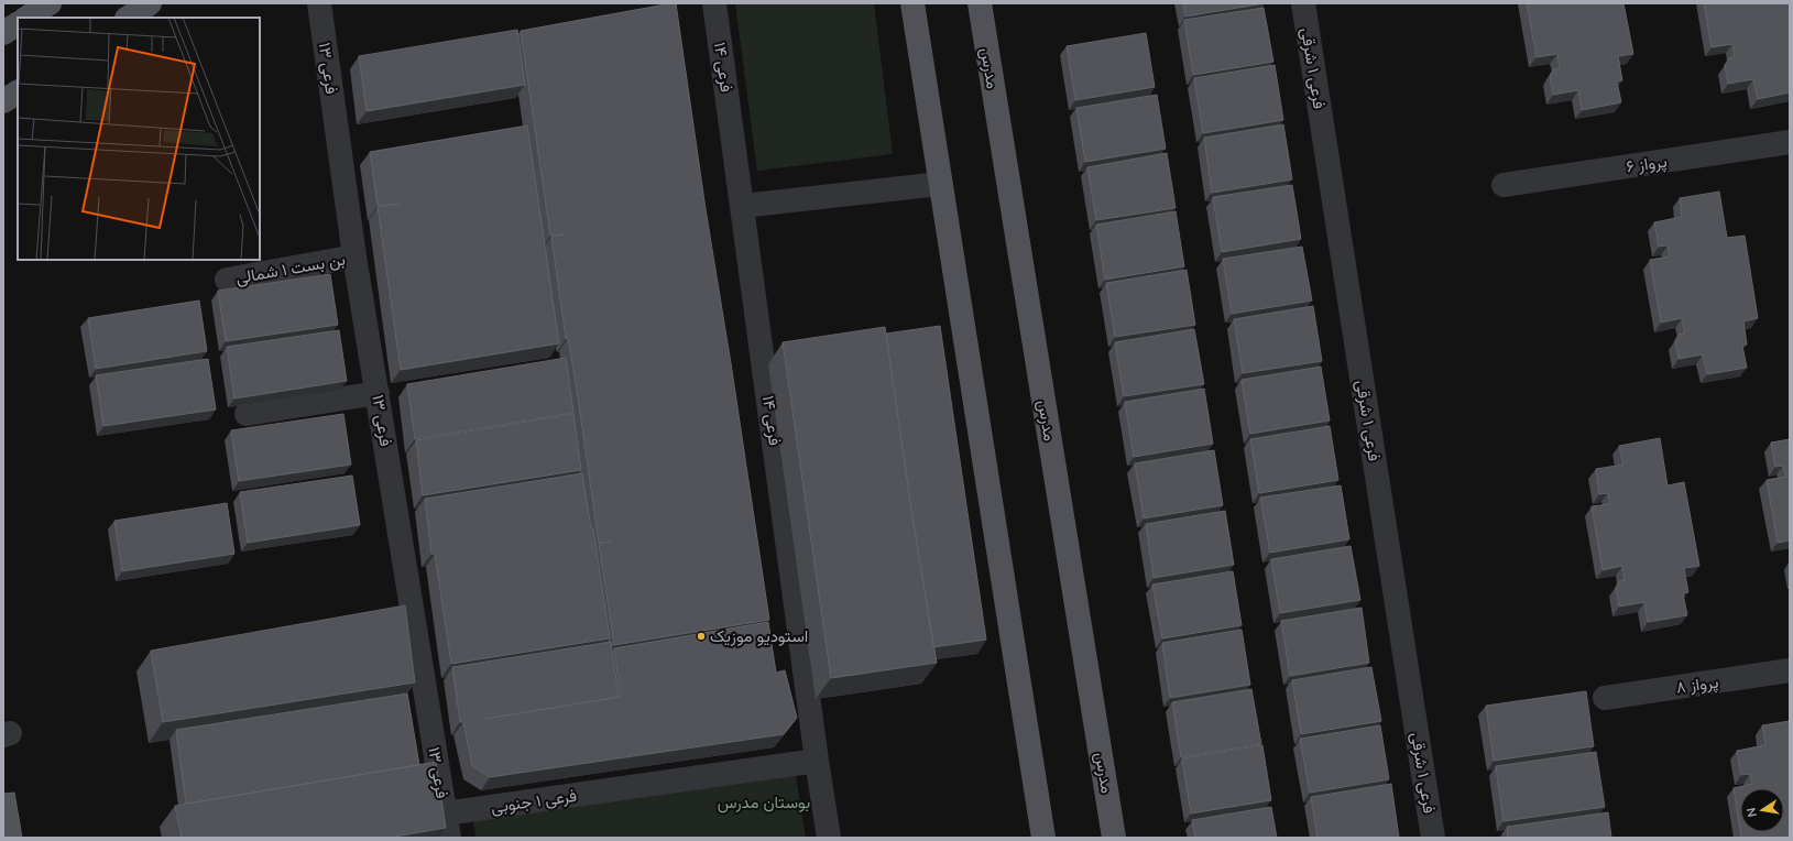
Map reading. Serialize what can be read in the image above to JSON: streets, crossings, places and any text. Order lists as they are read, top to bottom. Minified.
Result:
{"streets":{"main road":["مدرس"],"street":["فرعی ۱۴","فرعی ۱۳","فرعی ۱ شرقی","پرواز ۶","بن بست ۱ شمالی","پرواز ۸","فرعی ۱ جنوبی"]},"crossings":[["فرعی ۱۴","فرعی ۱ جنوبی"],["فرعی ۱۳","بن بست ۱ شمالی"],["فرعی ۱۳","فرعی ۱ جنوبی"]],"parks":["بوستان مدرس"],"places":["استودیو موزیک"],"north":"left"}
